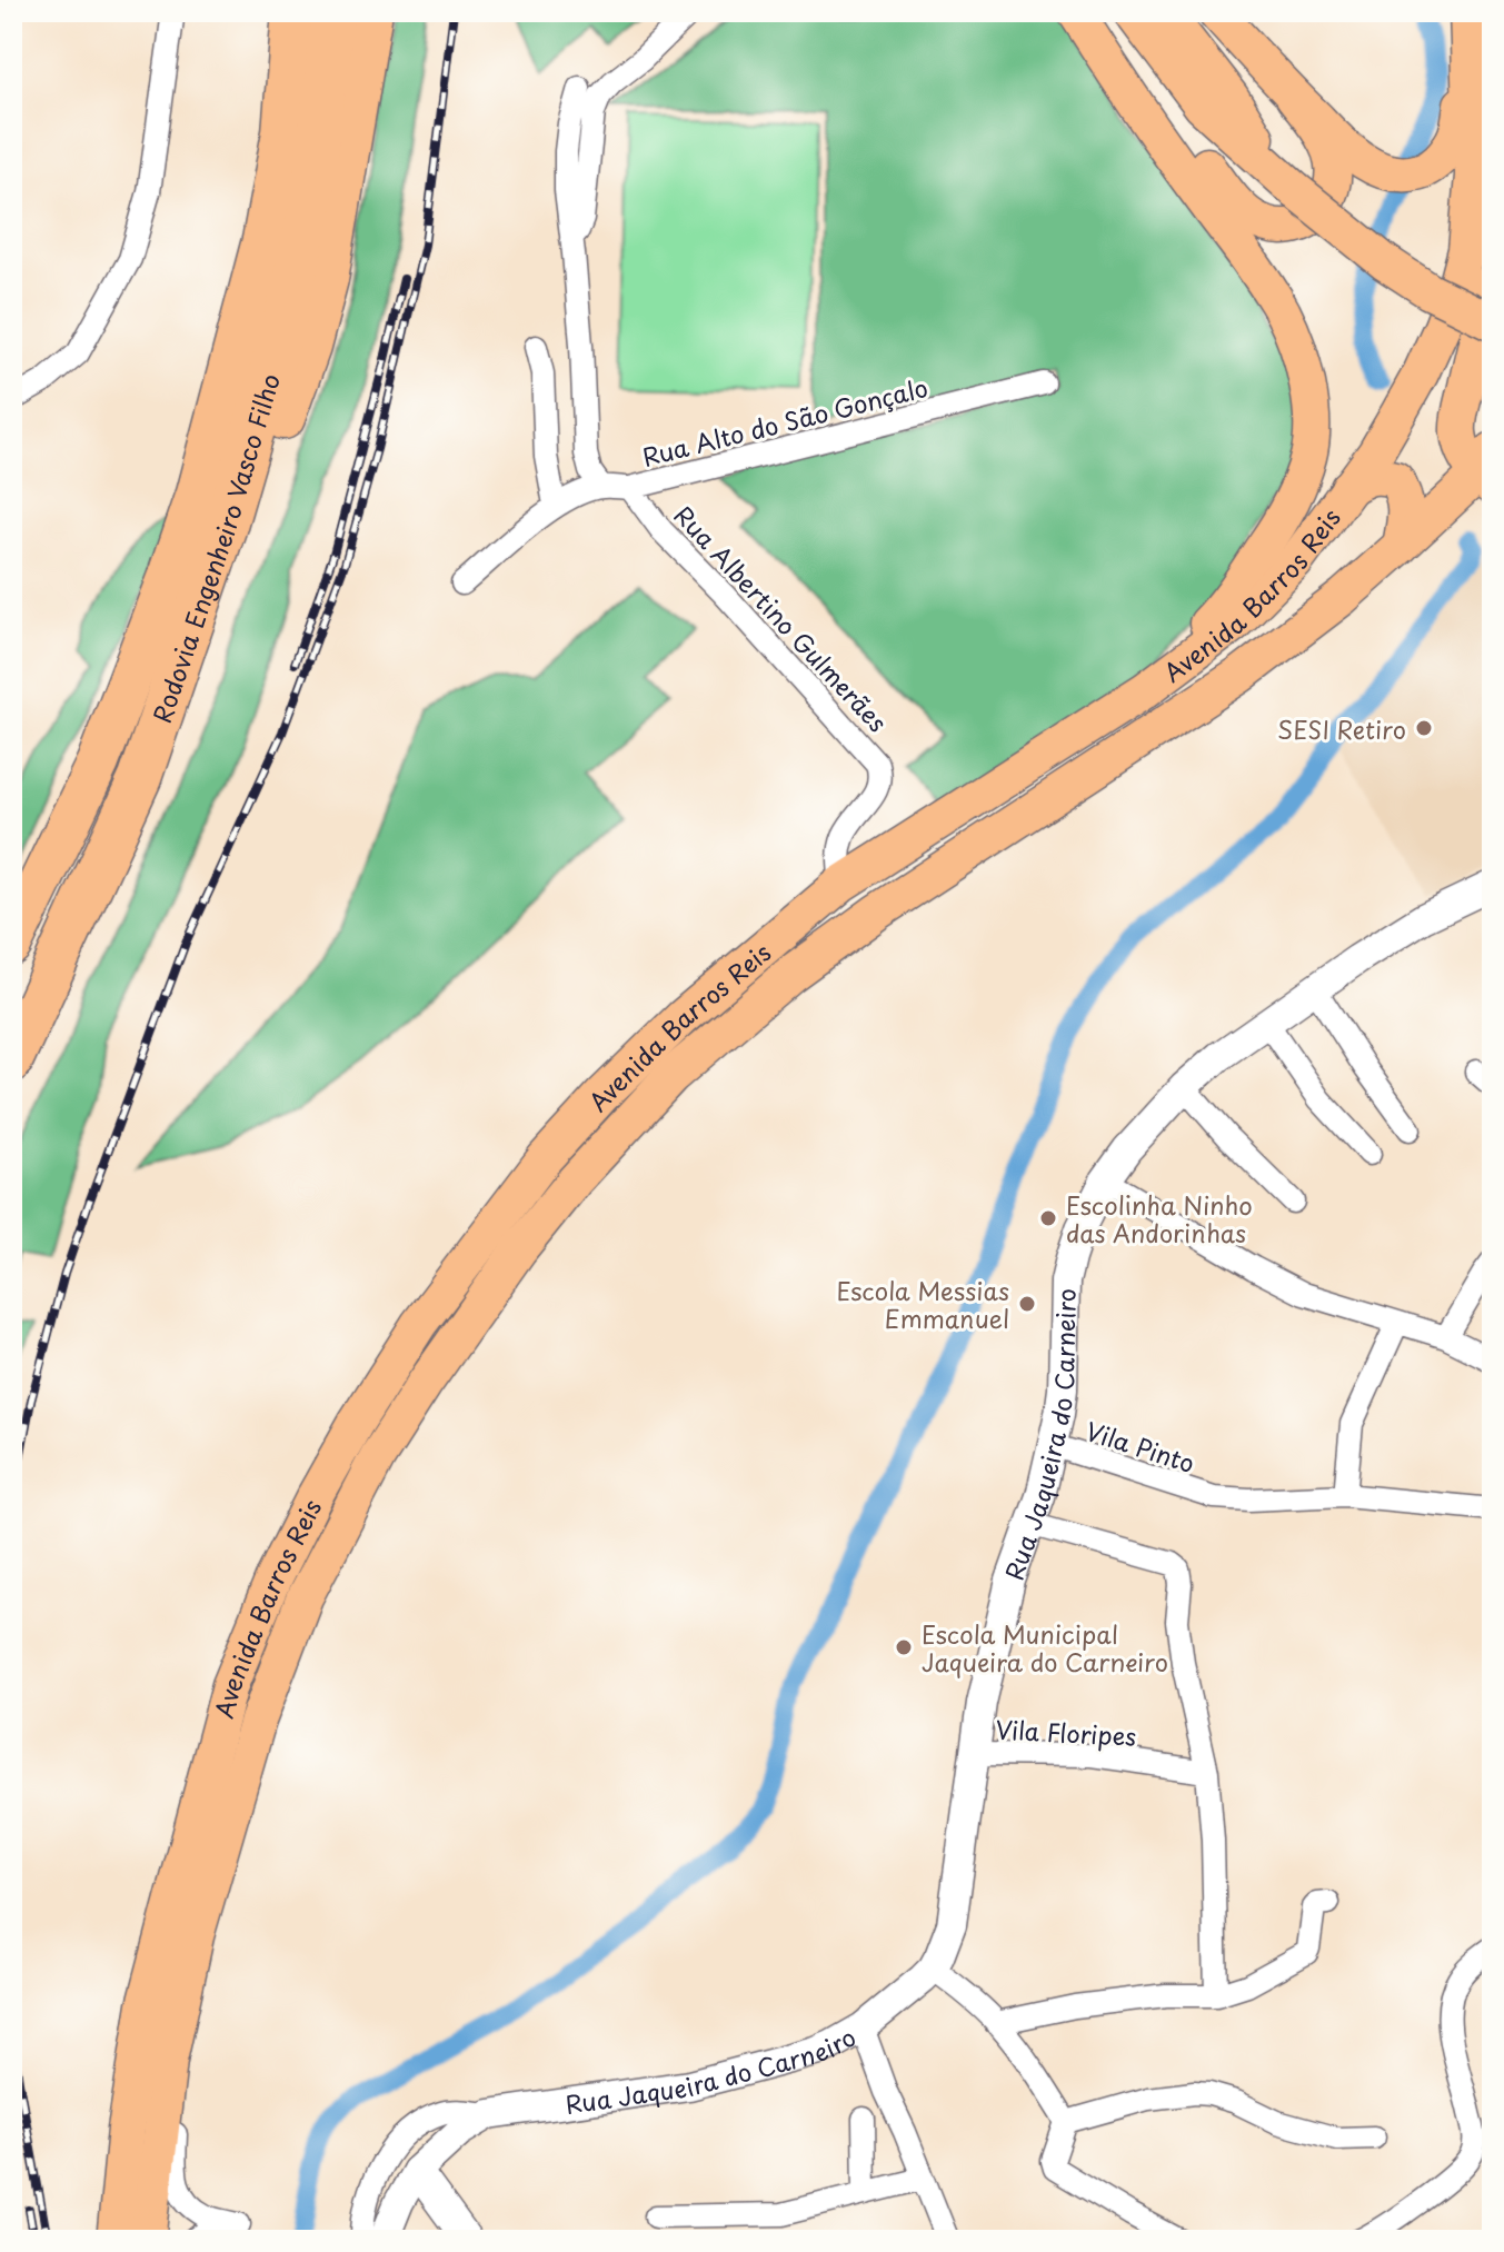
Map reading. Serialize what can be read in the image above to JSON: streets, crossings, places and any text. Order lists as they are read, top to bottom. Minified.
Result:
{"streets":{"highway":["Rodovia Engenheiro Vasco Filho"],"main road":["Avenida Barros Reis"],"street":["Rua Alto do São Gonçalo","Rua Albertino Gulmerães","Rua Jaqueira do Carneiro","Vila Pinto","Vila Floripes"]},"crossings":[["Rua Alto do São Gonçalo","Rua Albertino Gulmerães"],["Avenida Barros Reis","Rua Albertino Gulmerães"],["Rua Jaqueira do Carneiro","Vila Pinto"],["Rua Jaqueira do Carneiro","Vila Floripes"]],"places":["SESI Retiro","Escolinha Ninho das Andorinhas","Escola Messias Emmanuel","Escola Municipal Jaqueira do Carneiro"]}
